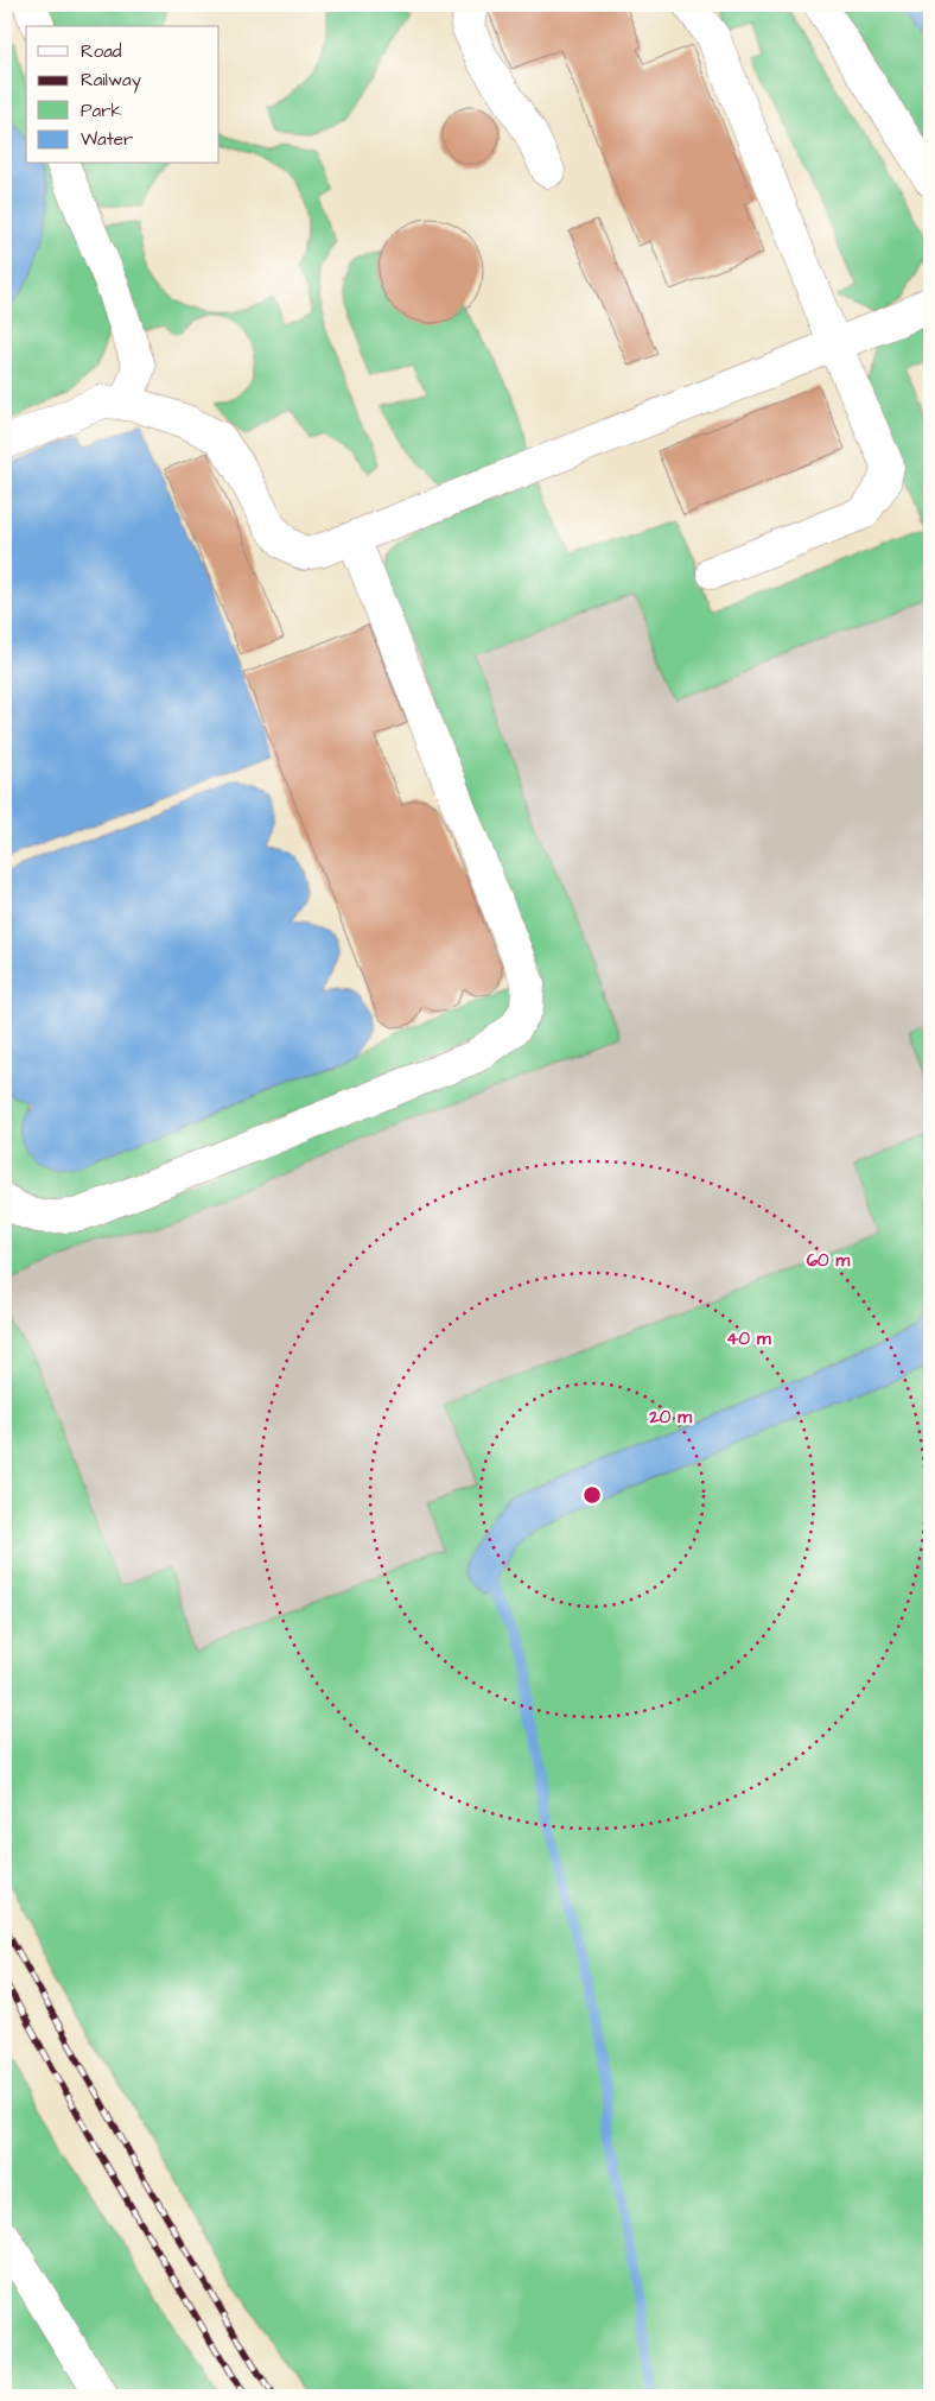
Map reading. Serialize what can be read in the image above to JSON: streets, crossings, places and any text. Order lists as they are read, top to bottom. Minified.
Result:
{"legend":["Road","Railway","Park","Water"],"rings":["60 m","40 m","20 m"]}
